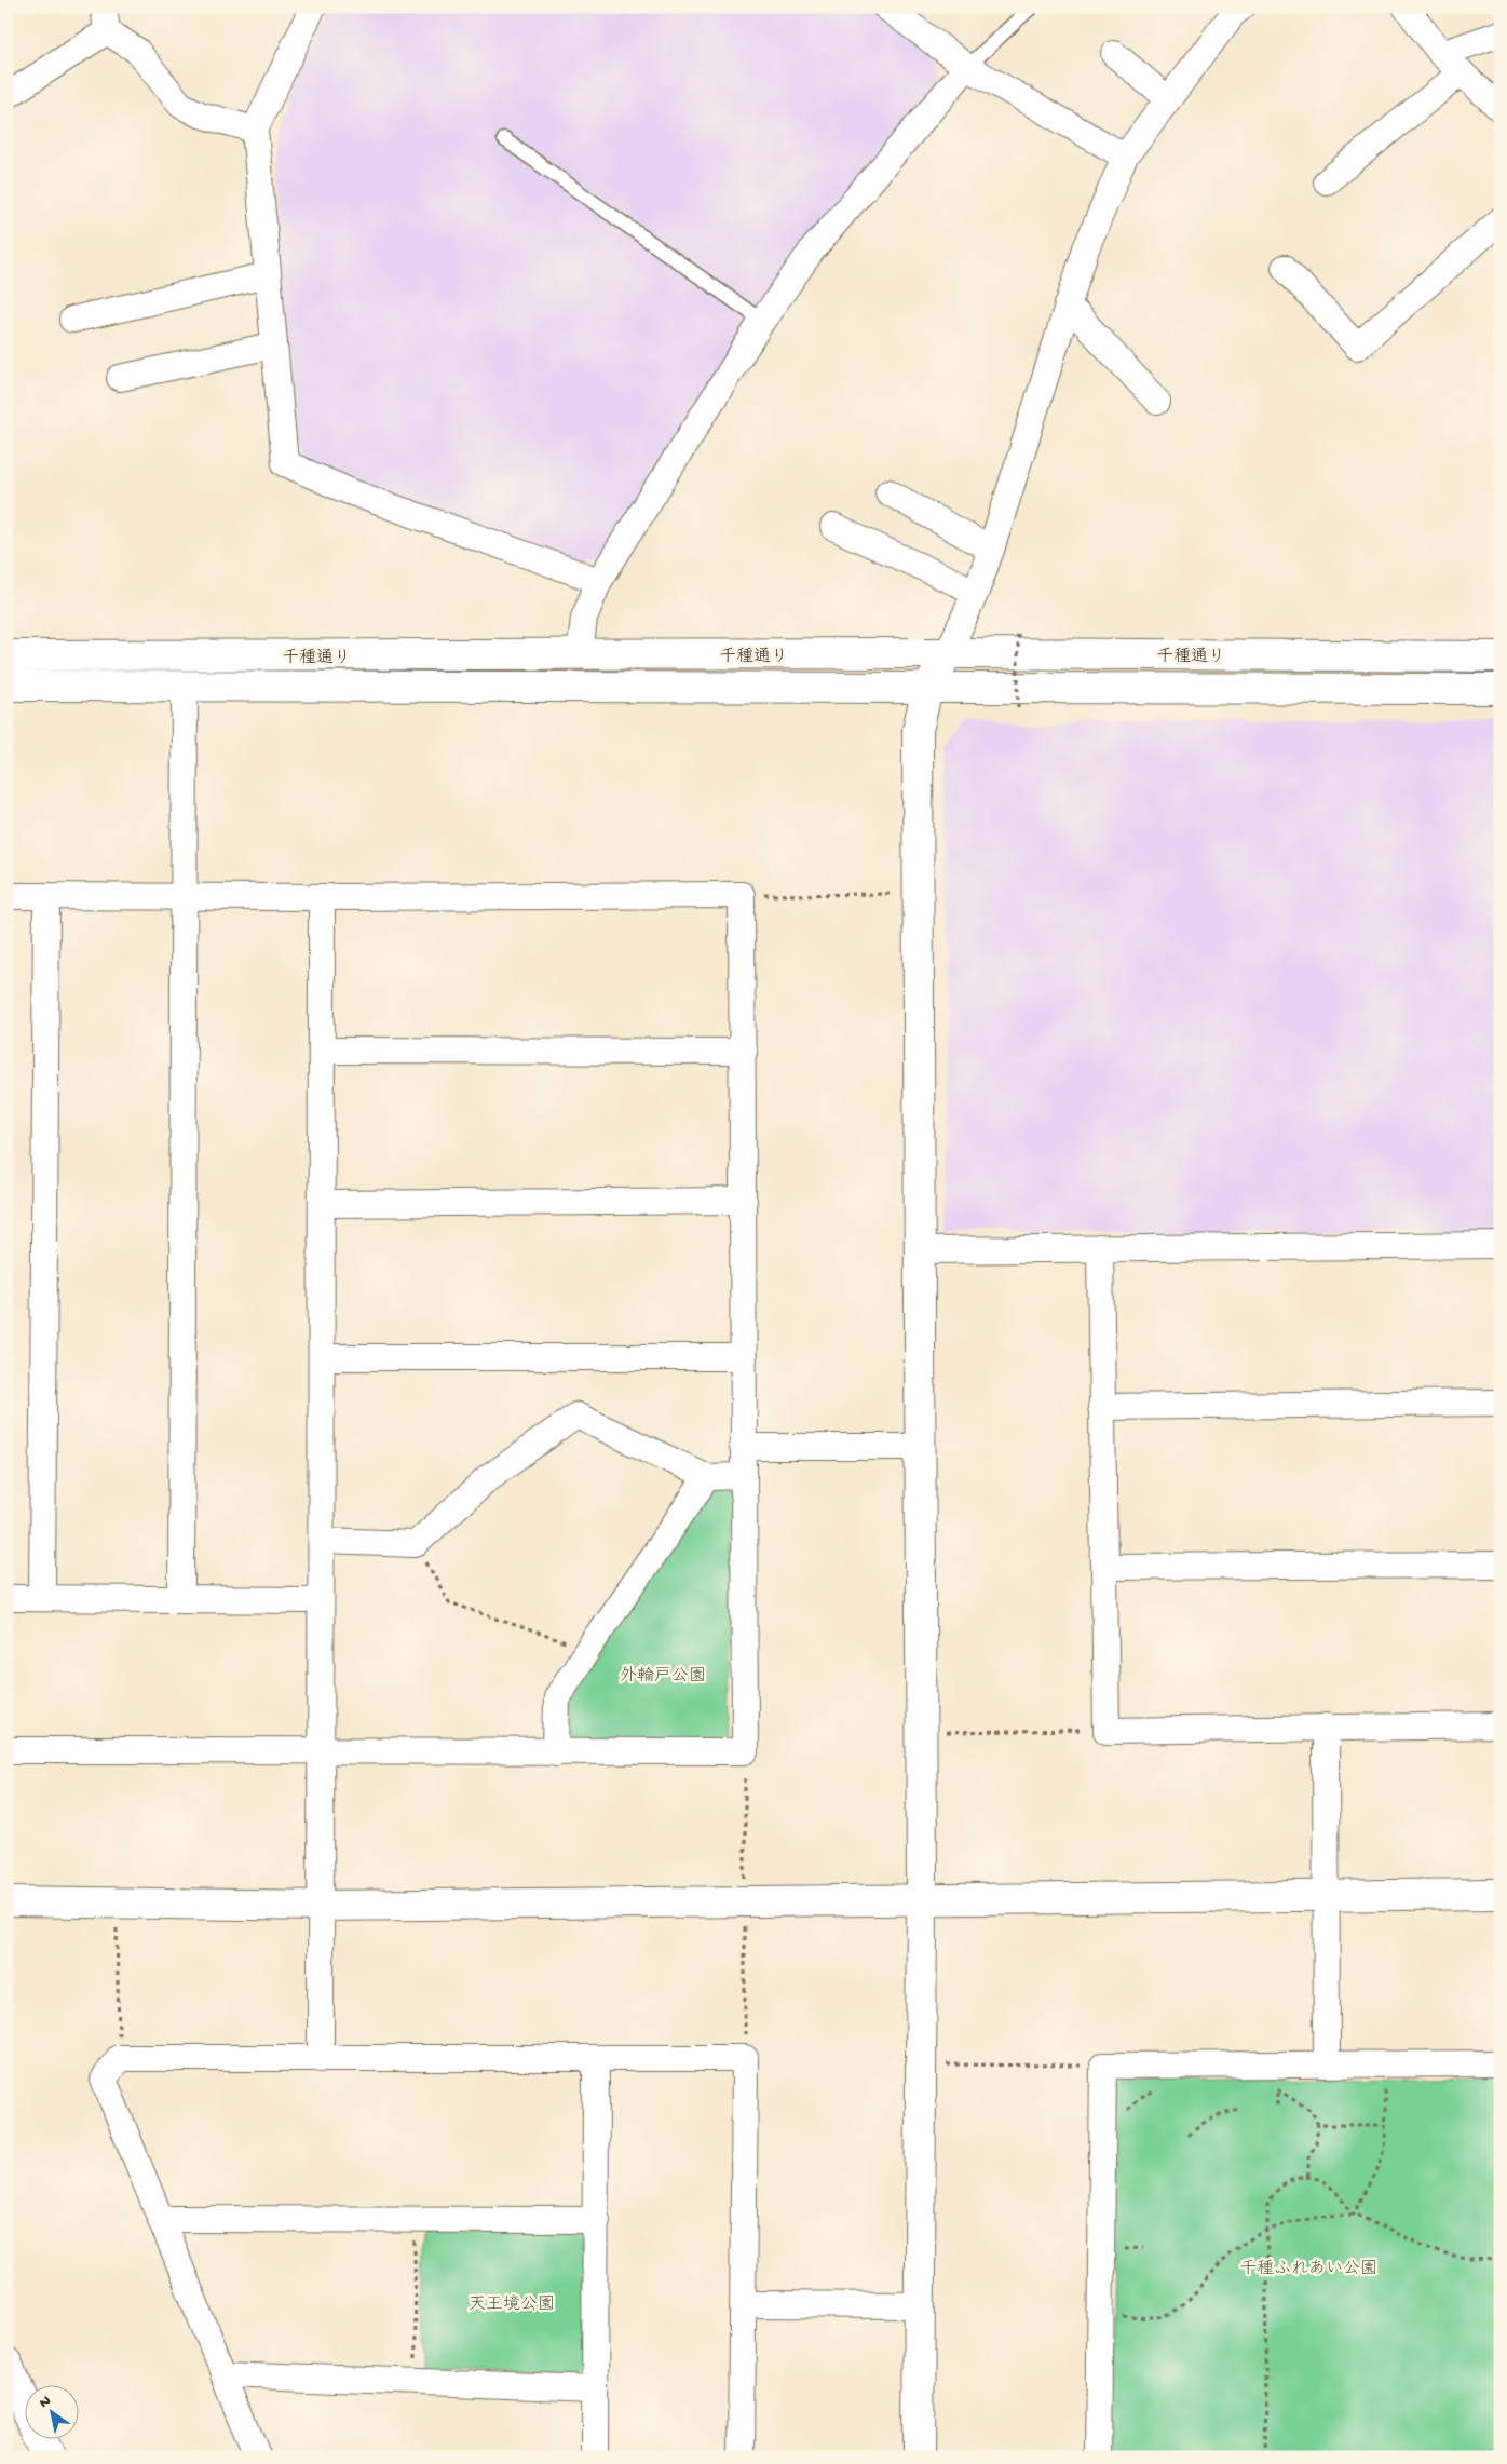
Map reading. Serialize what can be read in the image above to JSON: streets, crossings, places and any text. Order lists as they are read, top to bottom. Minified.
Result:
{"streets":{"street":["千種通り"]},"parks":["外輪戸公園","千種ふれあい公園","天王境公園"],"north":"top left"}
